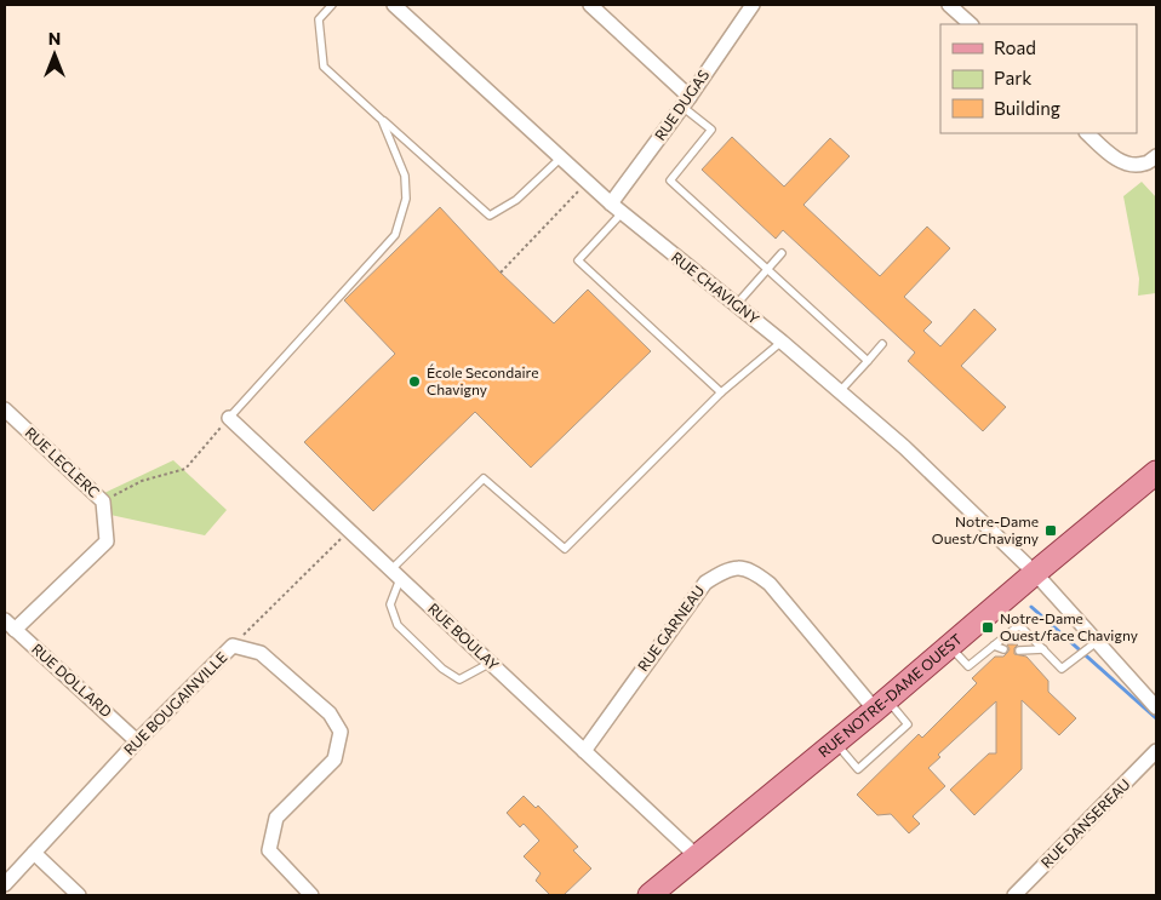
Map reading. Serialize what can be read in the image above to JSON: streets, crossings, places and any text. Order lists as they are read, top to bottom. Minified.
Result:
{"streets":{"main road":["RUE NOTRE-DAME OUEST"],"street":["RUE DUGAS","RUE CHAVIGNY","RUE LECLERC","RUE GARNEAU","RUE BOULAY","RUE DOLLARD","RUE BOUGAINVILLE","RUE DANSEREAU"]},"crossings":[["RUE DUGAS","RUE CHAVIGNY"],["RUE CHAVIGNY","RUE NOTRE-DAME OUEST"],["RUE LECLERC","RUE DOLLARD"],["RUE GARNEAU","RUE BOULAY"],["RUE GARNEAU","RUE NOTRE-DAME OUEST"],["RUE BOULAY","RUE NOTRE-DAME OUEST"],["RUE DOLLARD","RUE BOUGAINVILLE"]],"places":{"other":["École Secondaire Chavigny"],"transit":["Notre-Dame Ouest/Chavigny","Notre-Dame Ouest/face Chavigny"]},"legend":["Road","Park","Building"],"north":"top"}
